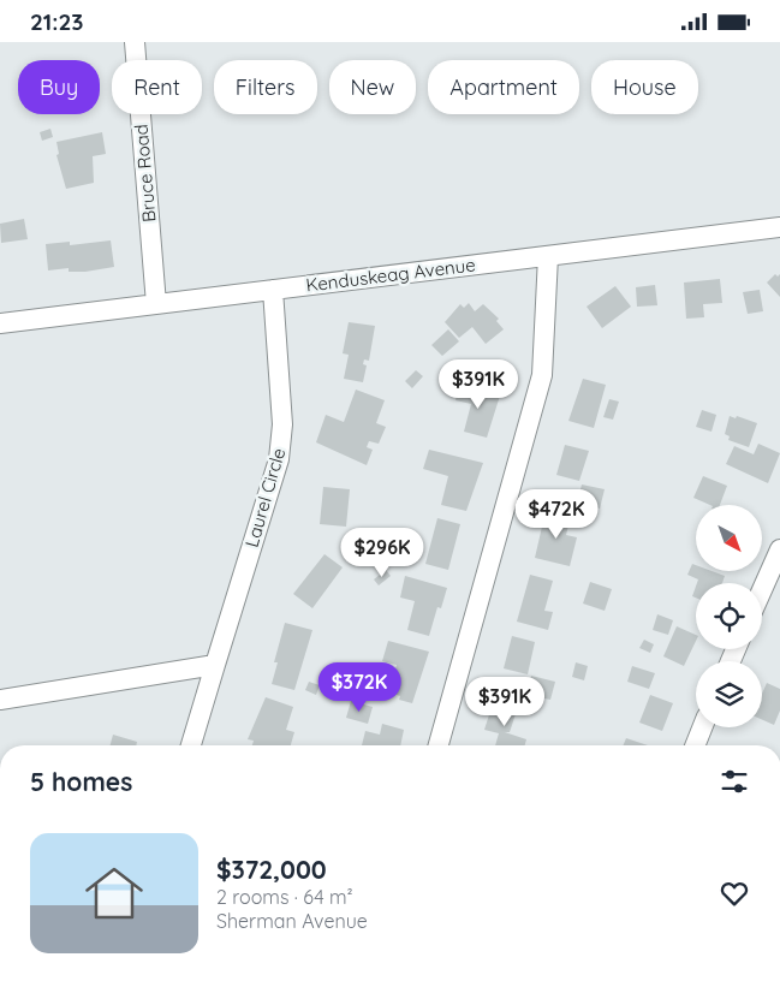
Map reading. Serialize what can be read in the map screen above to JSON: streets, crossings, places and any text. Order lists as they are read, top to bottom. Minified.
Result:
{"streets":{"street":["Bruce Road","Kenduskeag Avenue","Laurel Circle"]},"crossings":[["Bruce Road","Kenduskeag Avenue"],["Kenduskeag Avenue","Laurel Circle"]],"north":"bottom right","page":{"status":"21:23","chip":["Buy","Rent","Filters","New","Apartment","House"],"price":["$391K","$472K","$296K","$372K","$391K"],"heading":"5 homes","list":[{"name":"$372,000","note":"2 rooms · 64 m² · Sherman Avenue"}]}}
